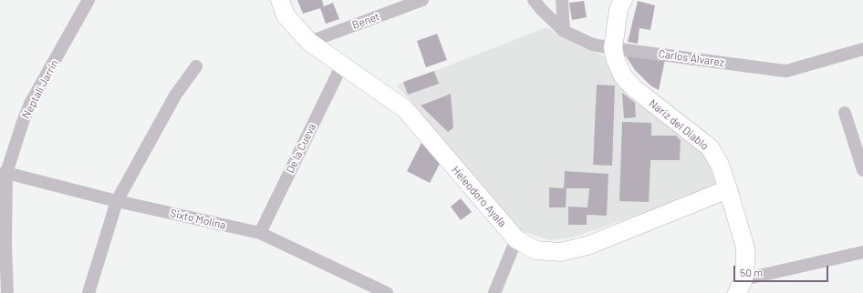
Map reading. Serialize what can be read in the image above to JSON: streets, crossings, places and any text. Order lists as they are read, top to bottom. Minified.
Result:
{"streets":{"street":["Benet","Carlos Álvarez","Neptali Jarrin","Nariz del Diablo","De la Cueva","Heleodoro Ayala","Sixto Molina"]},"crossings":[["Benet","Heleodoro Ayala"],["Carlos Álvarez","Nariz del Diablo"],["Neptali Jarrin","Sixto Molina"],["Nariz del Diablo","Heleodoro Ayala"],["De la Cueva","Heleodoro Ayala"],["De la Cueva","Sixto Molina"]],"scale_bar":"50 m"}
